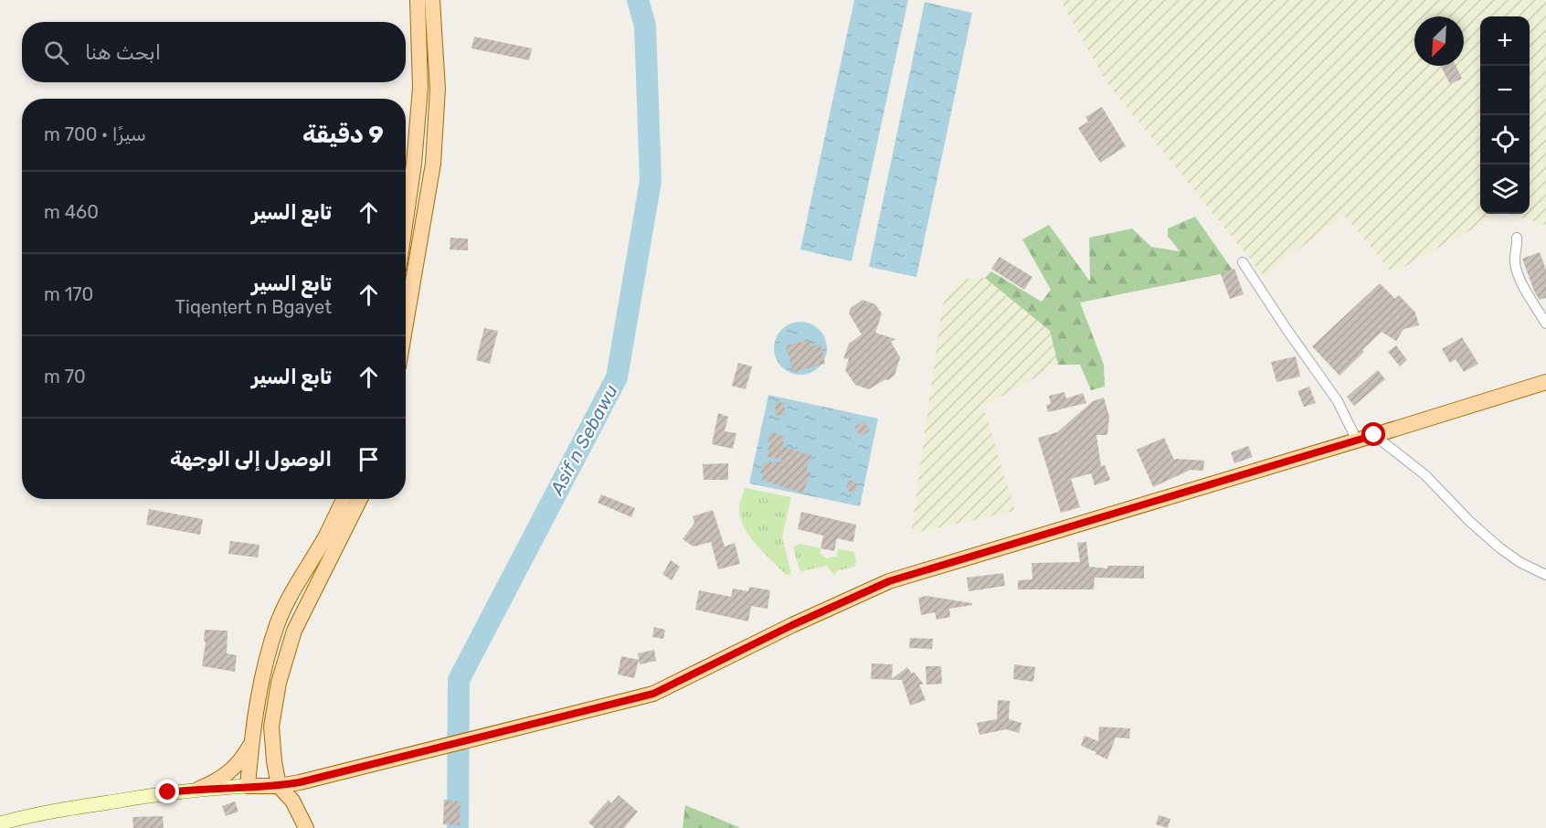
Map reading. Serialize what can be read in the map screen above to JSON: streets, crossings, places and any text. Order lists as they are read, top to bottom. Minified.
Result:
{"water":["Asif n Sebawu"],"north":"bottom left","page":{"map_buttons":["+","−"],"search":"ابحث هنا","heading":["9 دقيقة","سيرًا · 700 m"],"list":[["تابع السير","460 m"],["تابع السير","Tiqenṭert n Bgayet","170 m"],["تابع السير","70 m"],"الوصول إلى الوجهة"]}}
